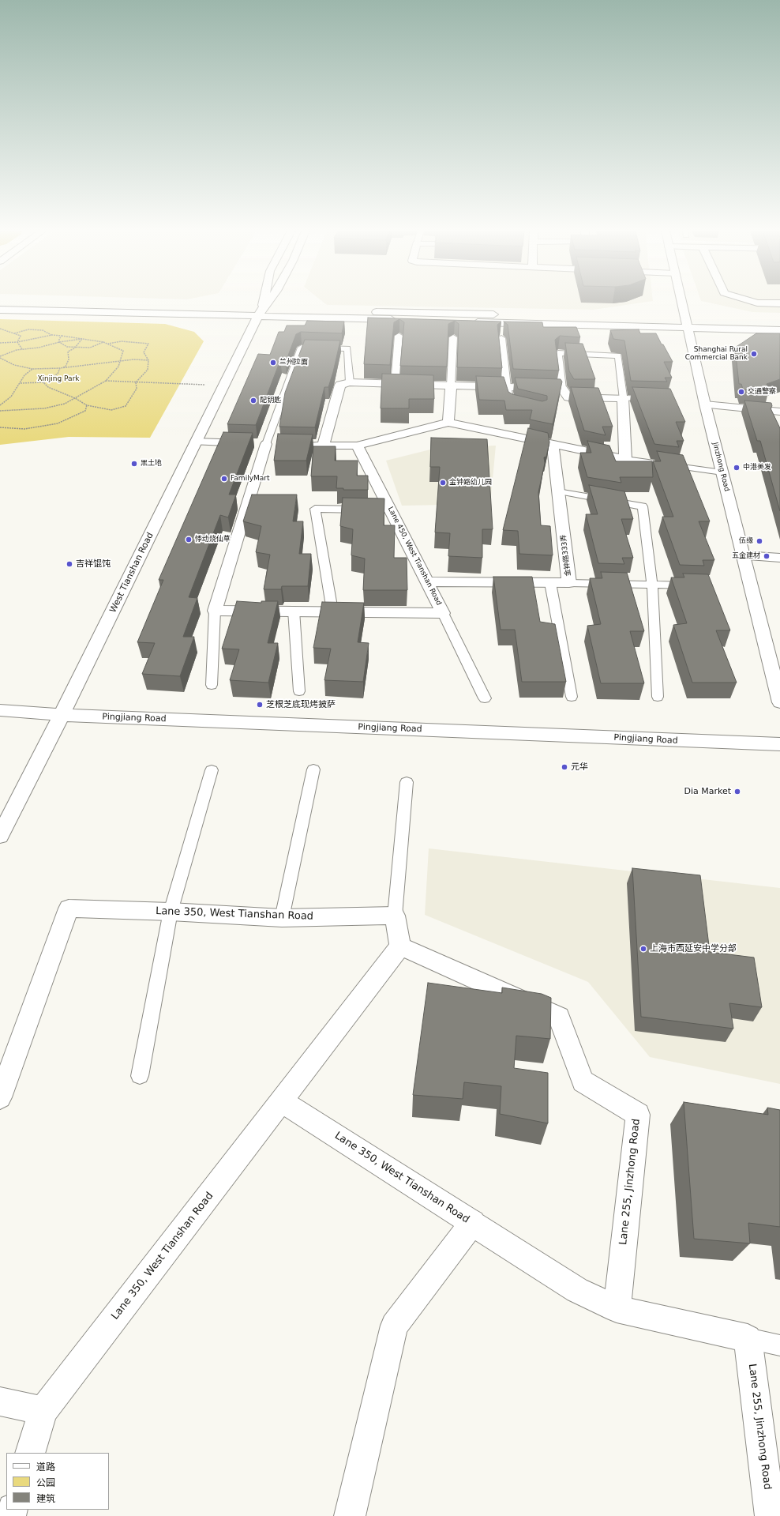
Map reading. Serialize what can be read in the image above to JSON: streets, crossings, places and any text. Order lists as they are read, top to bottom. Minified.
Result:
{"streets":{"street":["Jinzhong Road","金钟路333弄","Lane 450, West Tianshan Road","West Tianshan Road","Pingjiang Road","Lane 350, West Tianshan Road","Lane 255, Jinzhong Road"]},"crossings":[["金钟路333弄","Lane 450, West Tianshan Road"],["West Tianshan Road","Pingjiang Road"],["Lane 350, West Tianshan Road","Lane 255, Jinzhong Road"]],"parks":["Xinjing Park"],"places":["Shanghai Rural Commercial Bank","兰州拉面","交通警察","配钥匙","黑土地","中港美发","FamilyMart","金钟路幼儿园","悸动烧仙草","伍缘","五金建材","吉祥馄饨","芝根芝底现烤披萨","元华","Dia Market","上海市西延安中学分部"],"legend":["道路","公园","建筑"]}
